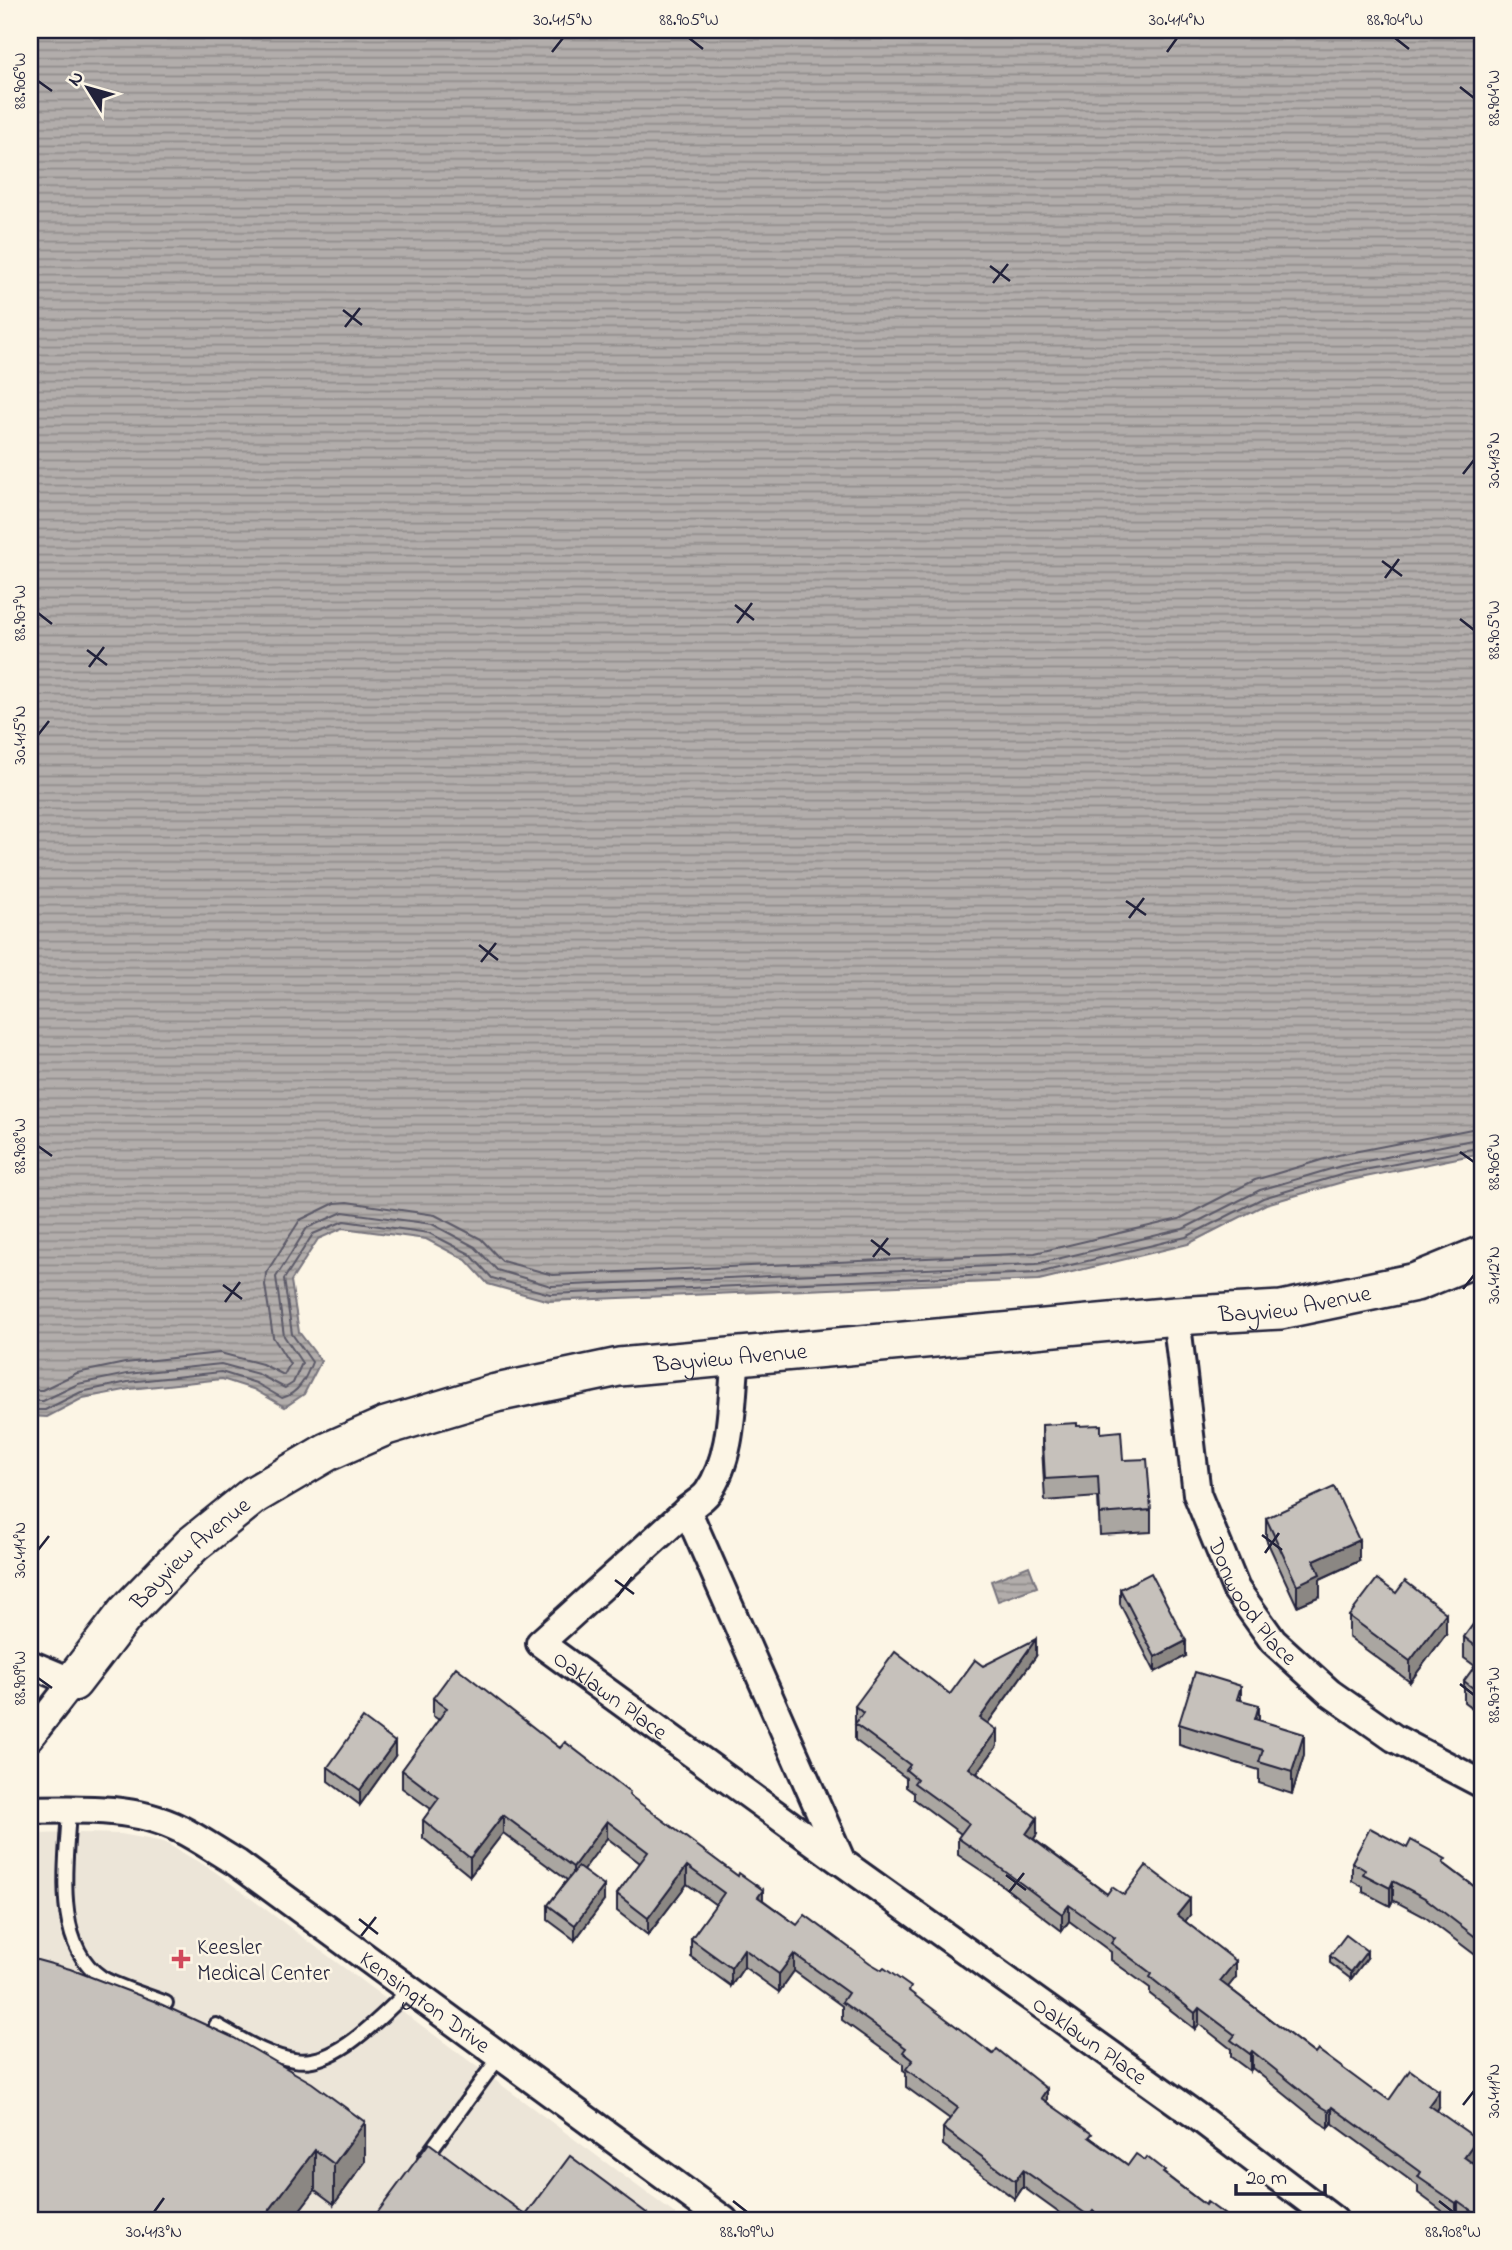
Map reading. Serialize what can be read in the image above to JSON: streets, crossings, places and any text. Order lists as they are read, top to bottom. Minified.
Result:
{"streets":{"street":["Bayview Avenue","Donwood Place","Oaklawn Place","Kensington Drive"]},"crossings":[["Bayview Avenue","Donwood Place"],["Bayview Avenue","Oaklawn Place"]],"places":{"health":["Keesler Medical Center"]},"scale_bar":"20 m","north":"top left","coordinates":["30.415°N","88.905°W","30.414°N","88.904°W","88.906°W","30.413°N","88.907°W","88.908°W","30.412°N","88.909°W","30.411°N"]}
